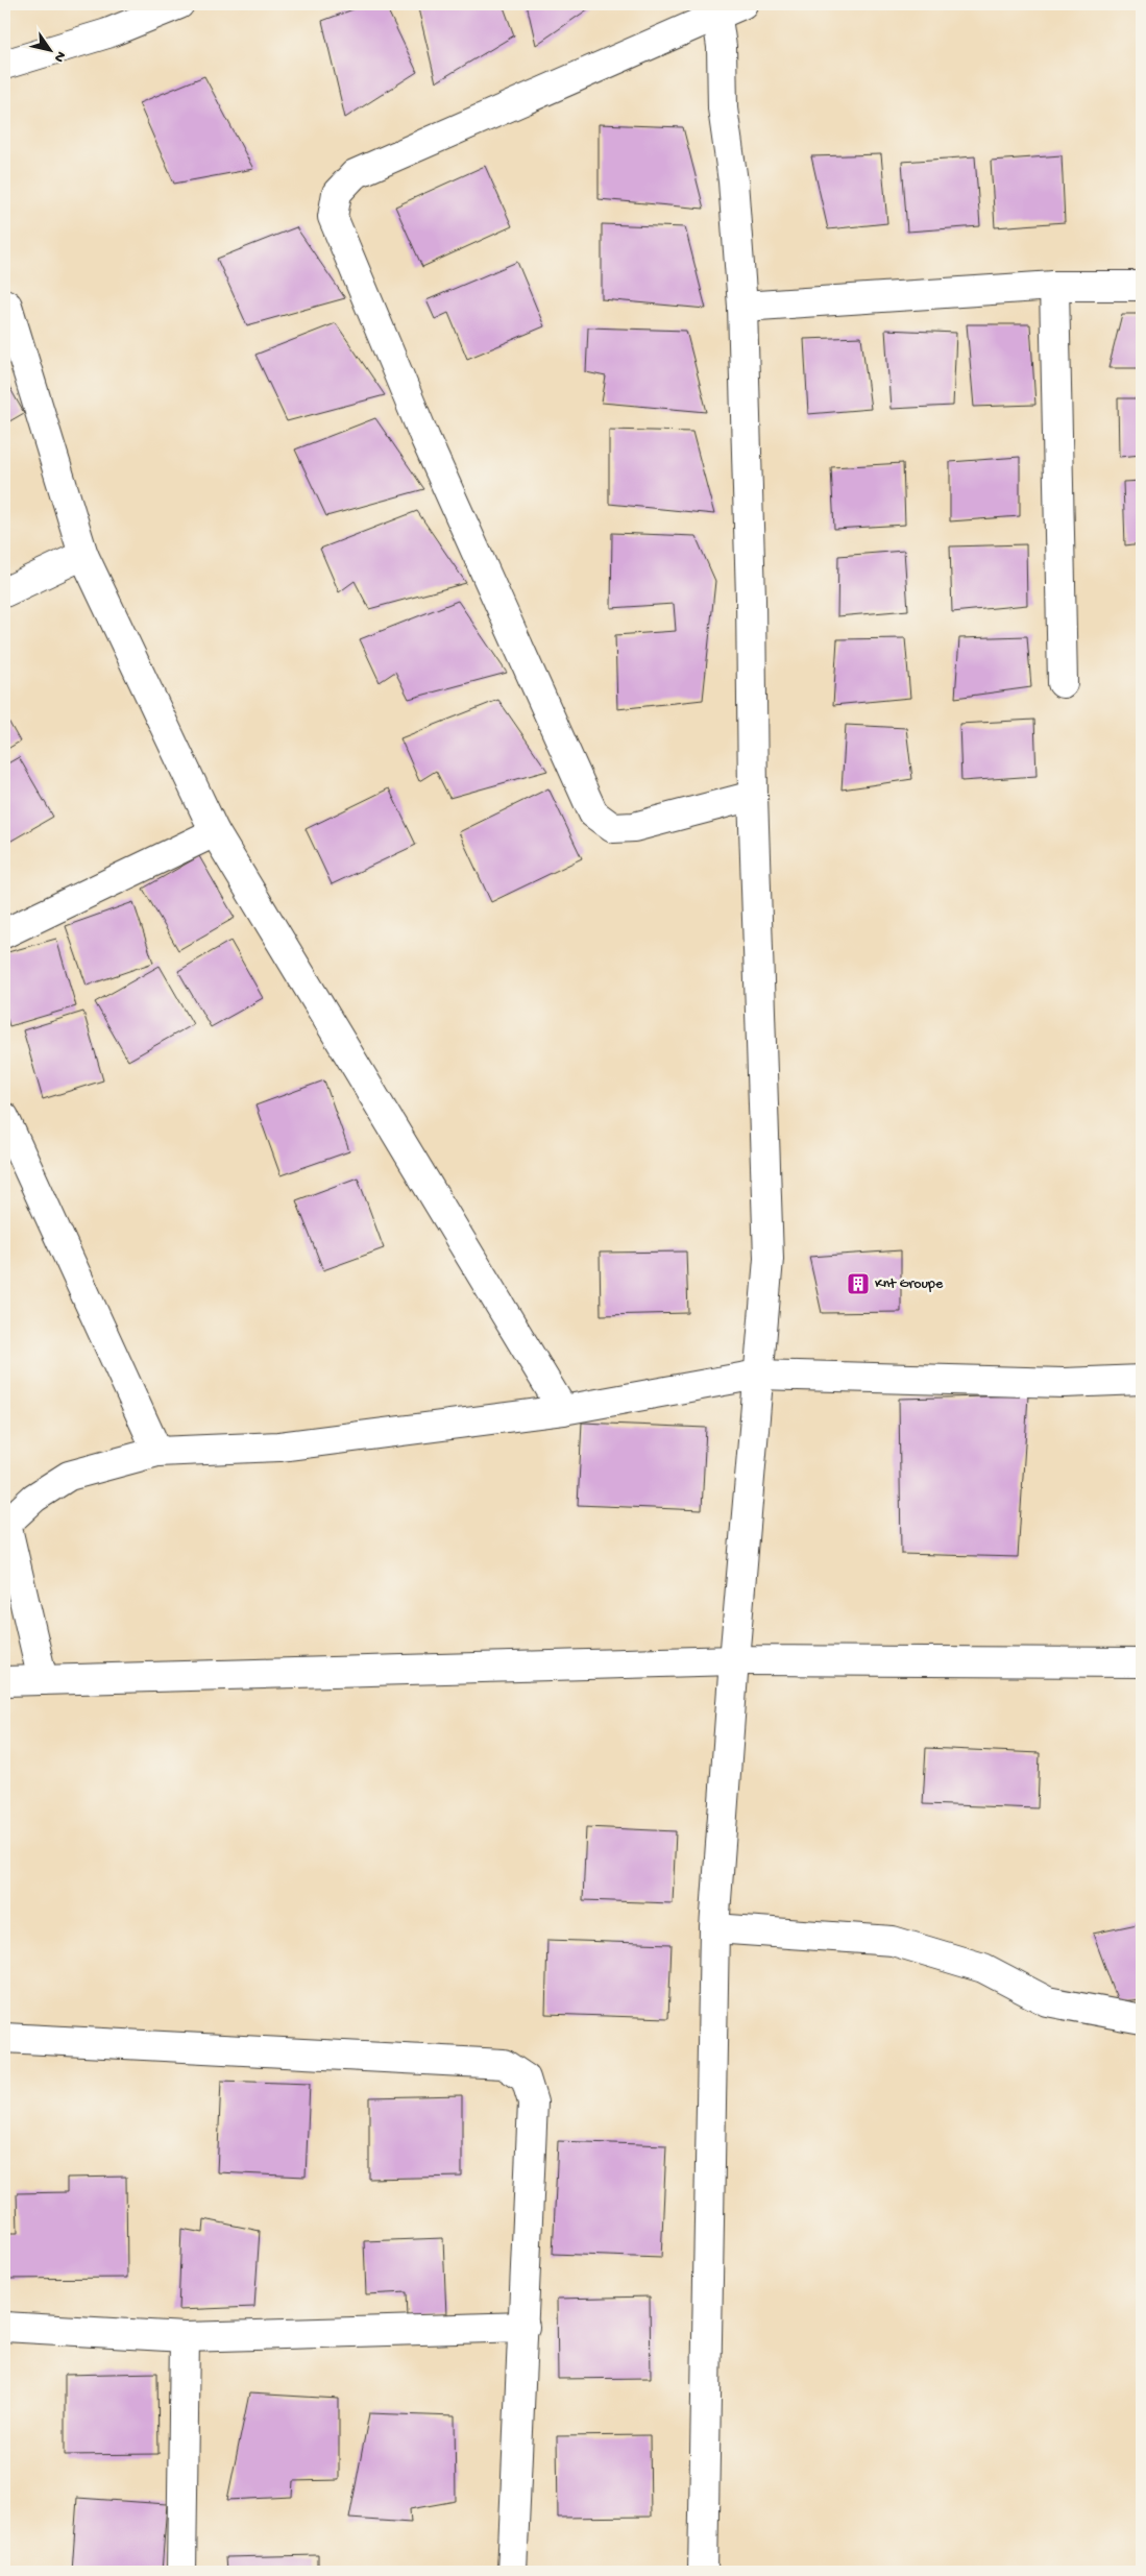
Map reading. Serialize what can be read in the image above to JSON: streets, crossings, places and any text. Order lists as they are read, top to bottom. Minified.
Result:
{"places":{"building":["Knt Groupe"]},"north":"bottom right"}
